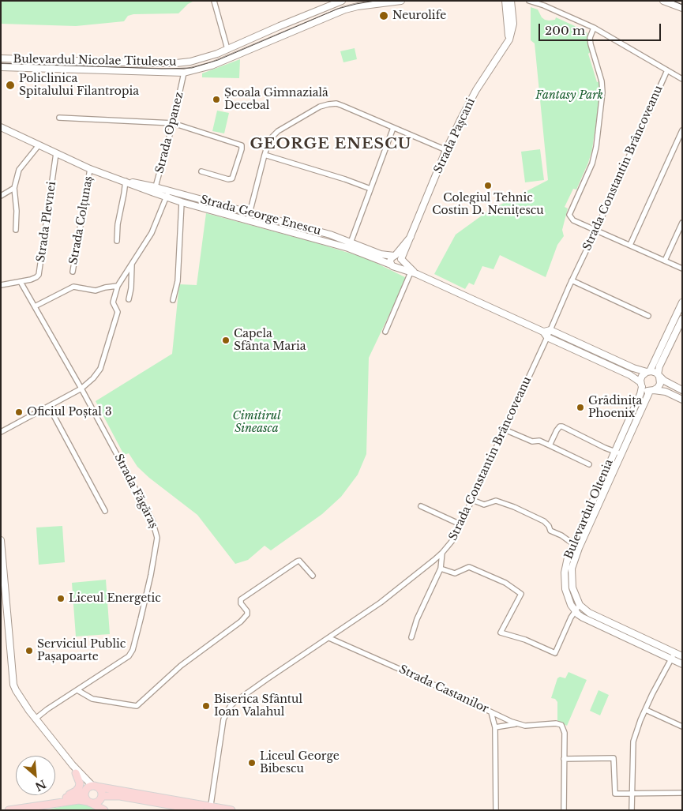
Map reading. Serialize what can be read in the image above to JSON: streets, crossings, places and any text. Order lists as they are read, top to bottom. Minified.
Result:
{"streets":{"street":["Bulevardul Nicolae Titulescu","Strada Opanez","Strada Pașcani","Strada Constantin Brâncoveanu","Strada George Enescu","Strada Colțunaș","Strada Plevnei","Strada Făgăraș","Bulevardul Oltenia","Strada Castanilor"]},"crossings":[["Bulevardul Nicolae Titulescu","Strada Opanez"],["Strada Opanez","Strada George Enescu"],["Strada Pașcani","Strada George Enescu"],["Strada Constantin Brâncoveanu","Strada George Enescu"],["Strada Constantin Brâncoveanu","Strada Castanilor"],["Strada George Enescu","Strada Colțunaș"],["Strada George Enescu","Strada Plevnei"],["Strada George Enescu","Bulevardul Oltenia"],["Strada Plevnei","Strada Făgăraș"]],"districts":["GEORGE ENESCU"],"parks":["Fantasy Park","Cimitirul Sineasca"],"places":["Neurolife","Policlinica Spitalului Filantropia","Școala Gimnazială Decebal","Colegiul Tehnic Costin D. Nenițescu","Capela Sfânta Maria","Grădinița Phoenix","Oficiul Poștal 3","Liceul Energetic","Serviciul Public Pașapoarte","Biserica Sfântul Ioan Valahul","Liceul George Bibescu"],"scale_bar":"200 m","north":"bottom right"}
